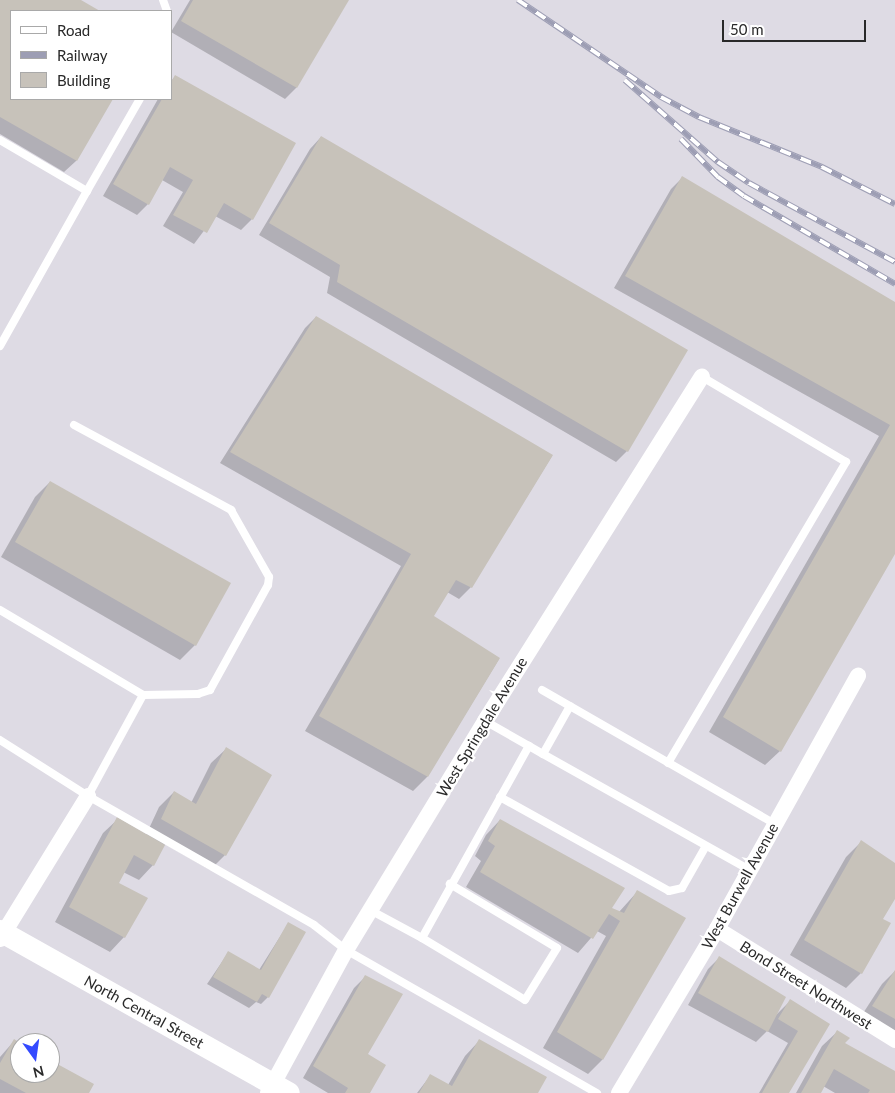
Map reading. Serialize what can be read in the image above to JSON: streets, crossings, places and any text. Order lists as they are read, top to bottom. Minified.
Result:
{"streets":{"main road":["North Central Street"],"street":["West Springdale Avenue","West Burwell Avenue","Bond Street Northwest"]},"crossings":[["West Springdale Avenue","North Central Street"],["West Burwell Avenue","Bond Street Northwest"]],"legend":["Road","Railway","Building"],"scale_bar":"50 m","north":"bottom"}
